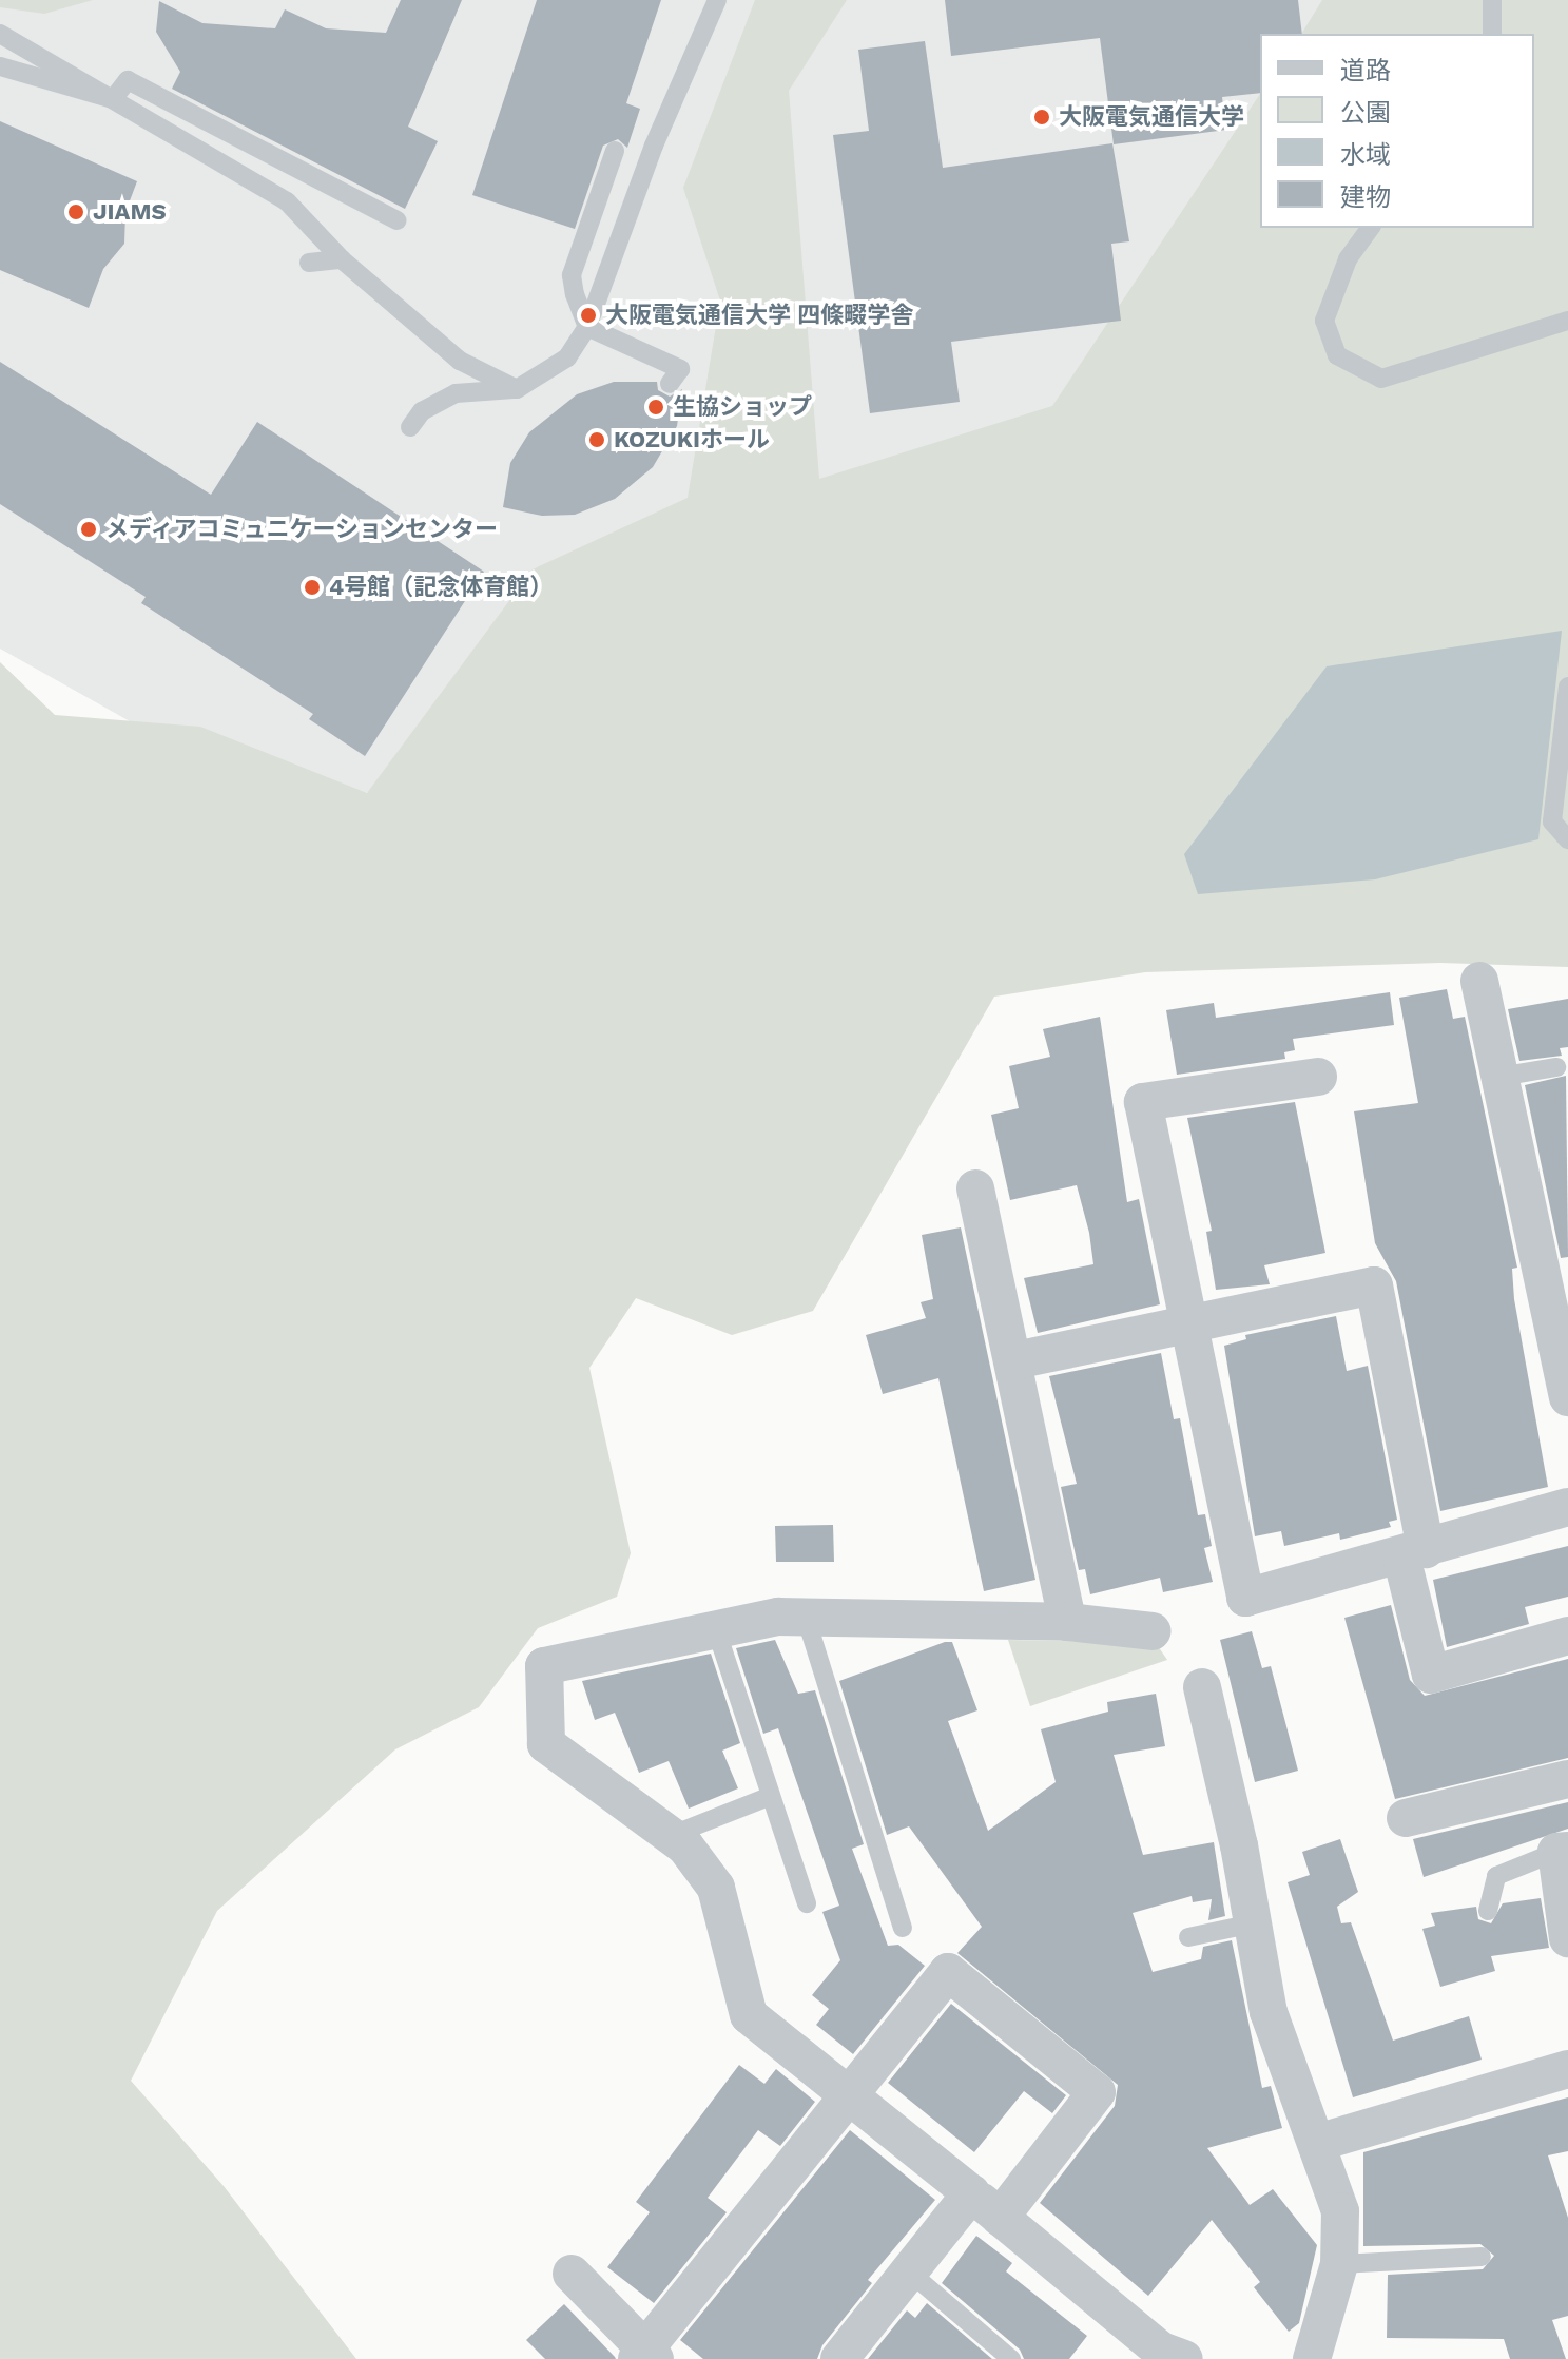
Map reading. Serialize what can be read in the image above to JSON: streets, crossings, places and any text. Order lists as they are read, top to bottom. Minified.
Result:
{"places":["大阪電気通信大学","JIAMS","大阪電気通信大学 四條畷学舎","生協ショップ","KOZUKIホール","メディアコミュニケーションセンター","4号館（記念体育館）"],"legend":["道路","公園","水域","建物"]}
